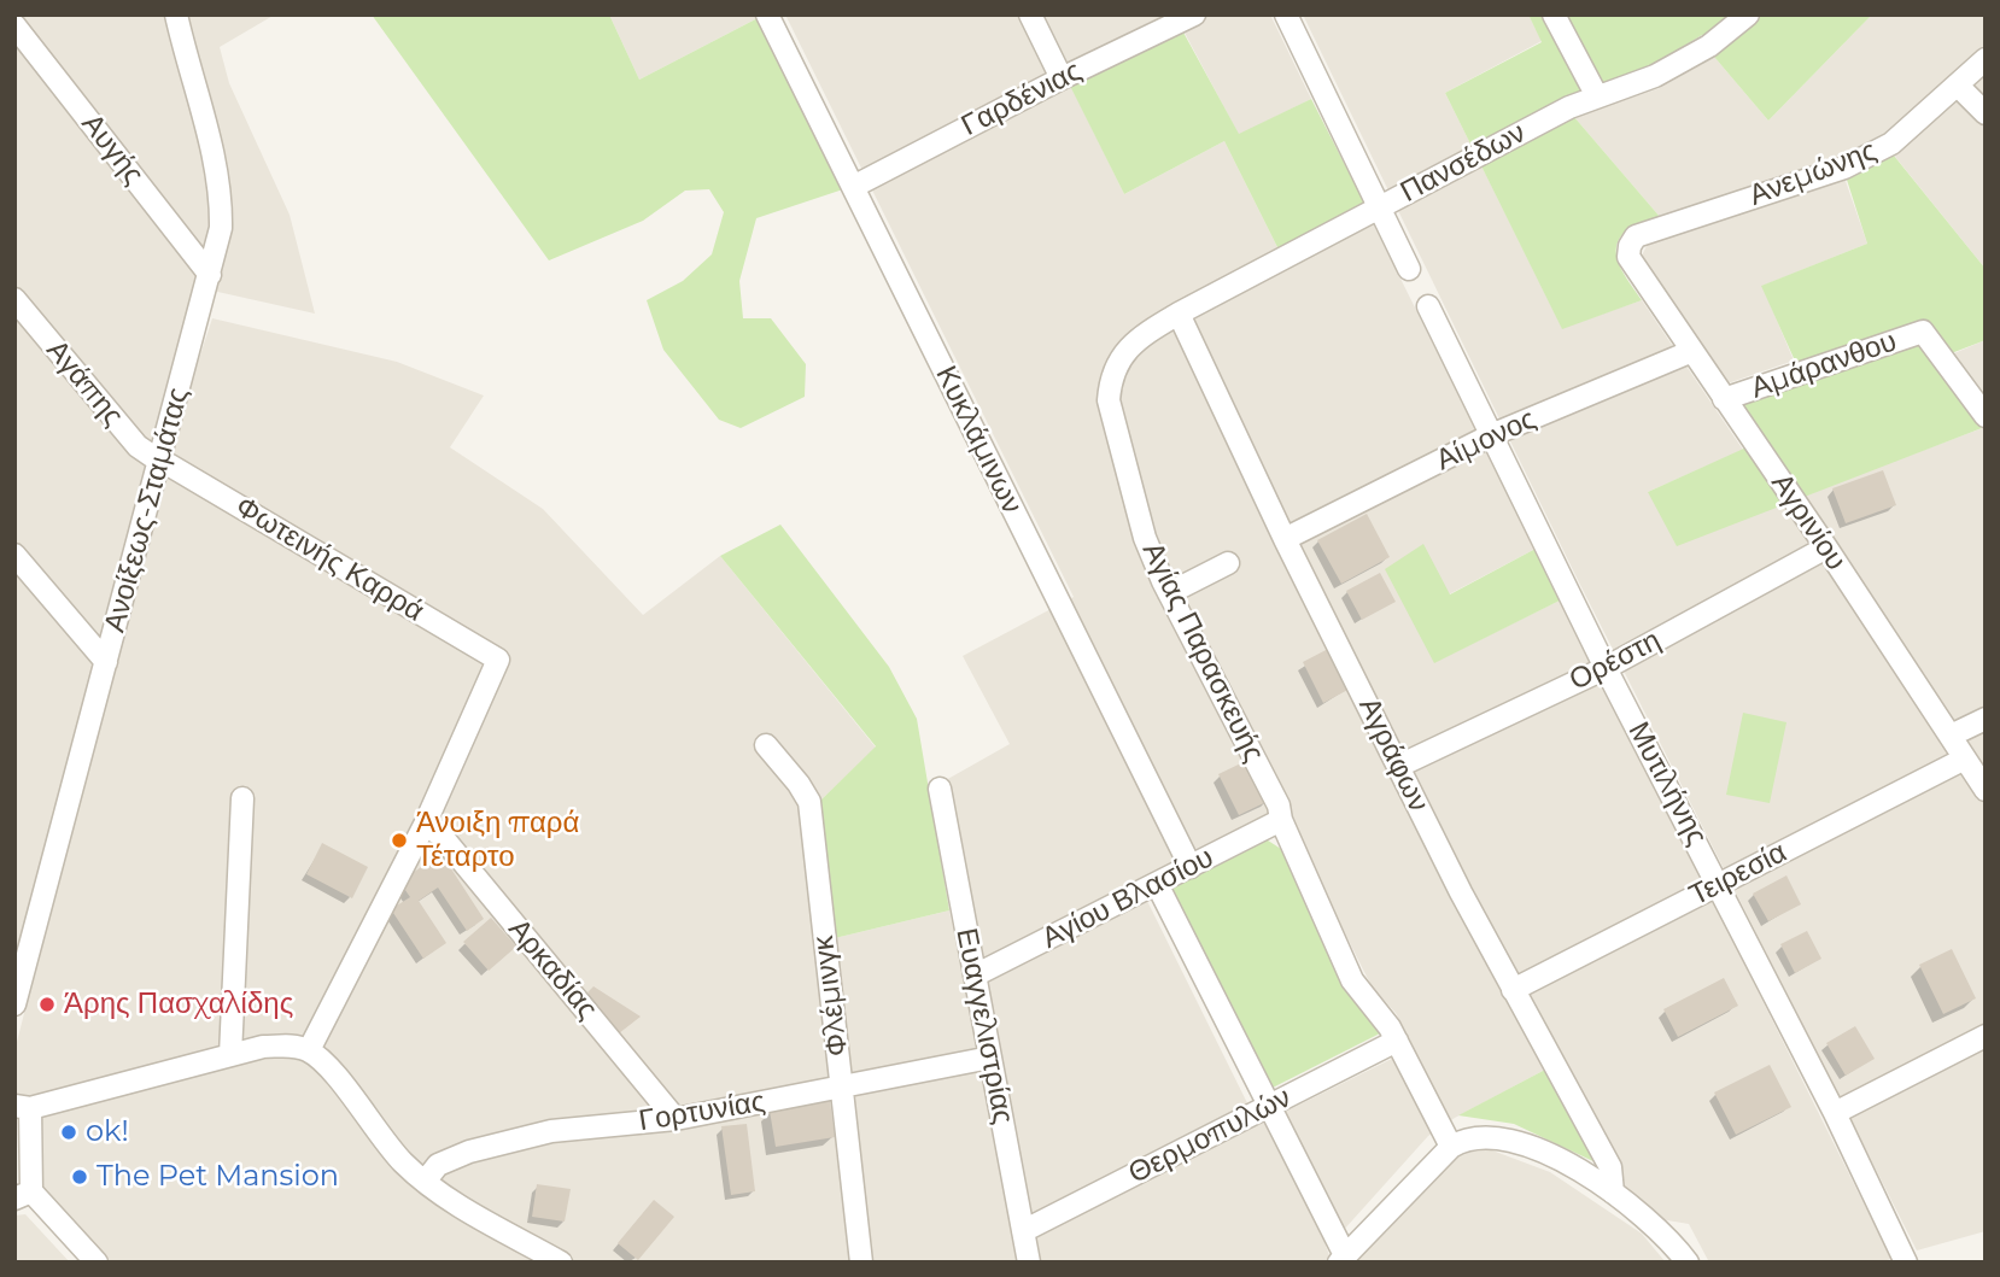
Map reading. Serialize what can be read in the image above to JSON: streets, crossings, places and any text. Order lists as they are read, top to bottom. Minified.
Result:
{"streets":{"street":["Γαρδένιας","Αυγής","Πανσέδων","Ανεμώνης","Αμάρανθου","Αγάπης","Κυκλάμινων","Αίμονος","Ανοίξεως-Σταμάτας","Αγρινίου","Φωτεινής Καρρά","Αγίας Παρασκευής","Ορέστη","Αγράφων","Μυτιλήνης","Τειρεσία","Αγίου Βλασίου","Αρκαδίας","Φλέμινγκ","Ευαγγελιστρίας","Γορτυνίας","Θερμοπυλών"]},"crossings":[["Γαρδένιας","Κυκλάμινων"],["Αυγής","Ανοίξεως-Σταμάτας"],["Πανσέδων","Αγίας Παρασκευής"],["Πανσέδων","Αγράφων"],["Ανεμώνης","Αγρινίου"],["Αμάρανθου","Αγρινίου"],["Αγάπης","Ανοίξεως-Σταμάτας"],["Αγάπης","Φωτεινής Καρρά"],["Κυκλάμινων","Αγίου Βλασίου"],["Αίμονος","Αγρινίου"],["Αίμονος","Αγράφων"],["Αίμονος","Μυτιλήνης"],["Ανοίξεως-Σταμάτας","Φωτεινής Καρρά"],["Αγρινίου","Ορέστη"],["Αγρινίου","Τειρεσία"],["Φωτεινής Καρρά","Αρκαδίας"],["Αγίας Παρασκευής","Αγράφων"],["Αγίας Παρασκευής","Αγίου Βλασίου"],["Αγίας Παρασκευής","Θερμοπυλών"],["Ορέστη","Αγράφων"],["Ορέστη","Μυτιλήνης"],["Αγράφων","Τειρεσία"],["Μυτιλήνης","Τειρεσία"],["Αγίου Βλασίου","Ευαγγελιστρίας"],["Αρκαδίας","Γορτυνίας"],["Φλέμινγκ","Γορτυνίας"],["Ευαγγελιστρίας","Γορτυνίας"],["Ευαγγελιστρίας","Θερμοπυλών"]],"places":["Άνοιξη παρά Τέταρτο","Άρης Πασχαλίδης","ok!","The Pet Mansion"]}
